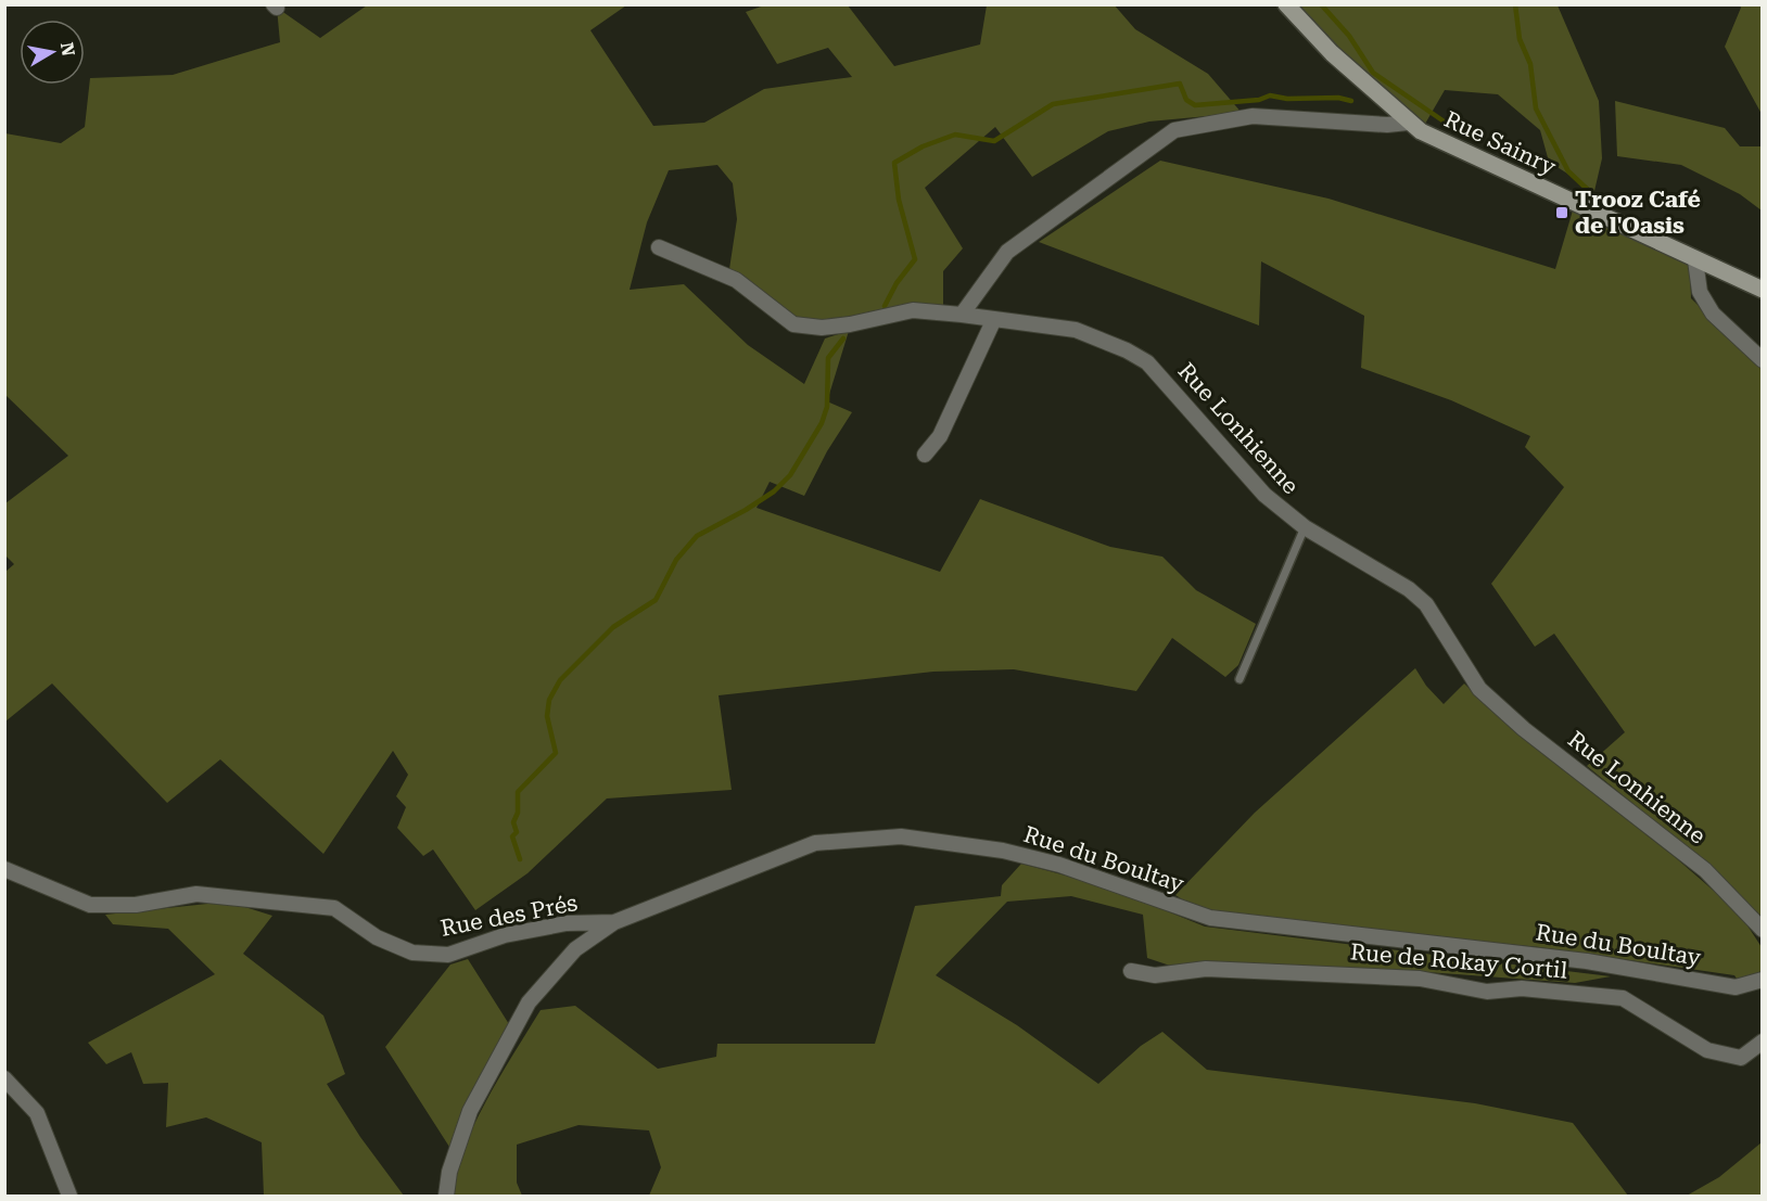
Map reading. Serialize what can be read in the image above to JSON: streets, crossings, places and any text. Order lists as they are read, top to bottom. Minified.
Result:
{"streets":{"street":["Rue Sainry","Rue Lonhienne","Rue du Boultay","Rue des Prés","Rue de Rokay Cortil"]},"crossings":[["Rue du Boultay","Rue des Prés"]],"places":{"transit":["Trooz Café de l'Oasis"]},"north":"right"}
